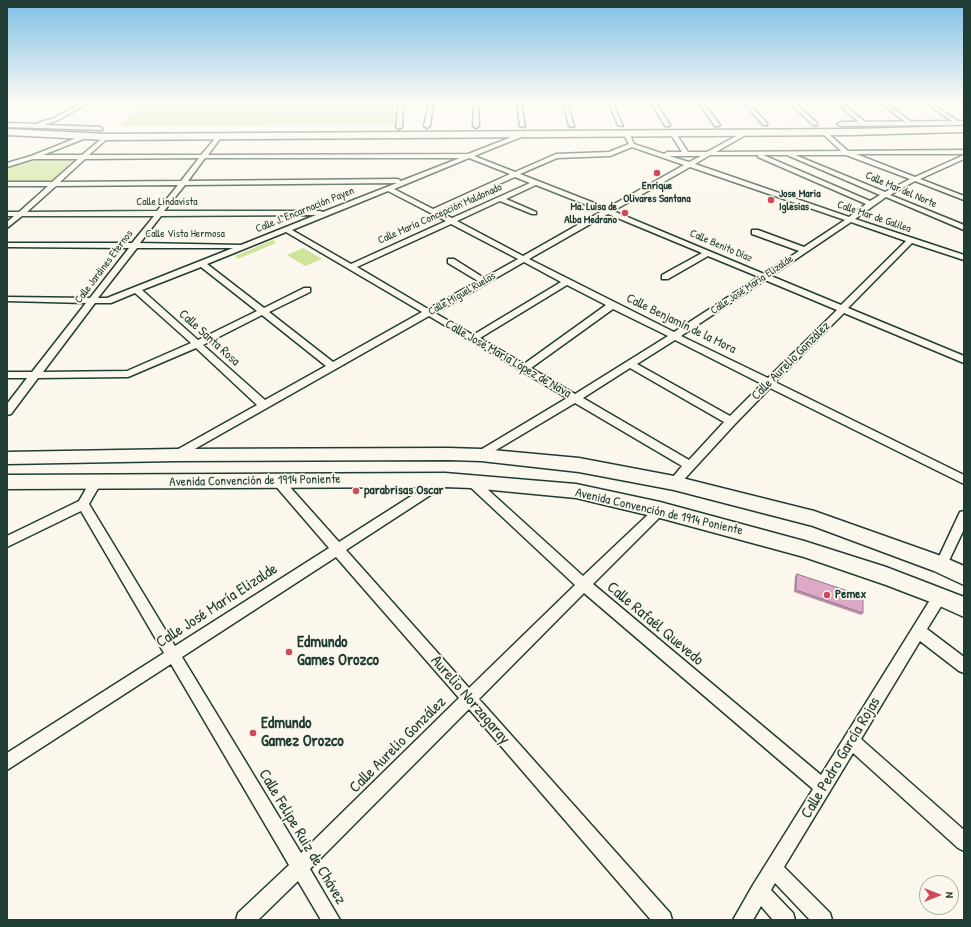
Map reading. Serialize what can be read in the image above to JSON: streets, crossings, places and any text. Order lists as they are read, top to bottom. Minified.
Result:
{"streets":{"main road":["Avenida Convención de 1914 Poniente"],"street":["Calle Mar del Norte","Calle Lindavista","Calle J. Encarnación Payen","Calle María Concepción Maldonado","Calle Mar de Galilea","Calle Vista Hermosa","Calle Benito Díaz","Calle Jardines Eternos","Calle José María Elizalde","Calle Miguel Ruelas","Calle Benjamín de la Mora","Calle Santa Rosa","Calle José María López de Nava","Calle Aurelio González","Calle Rafaél Quevedo","Aurelio Norzagaray","Calle Pedro García Rojas","Calle Felipe Ruiz de Chávez"]},"crossings":[["Calle Mar del Norte","Calle José María Elizalde"],["Calle Lindavista","Calle J. Encarnación Payen"],["Calle Lindavista","Calle Jardines Eternos"],["Calle J. Encarnación Payen","Calle Vista Hermosa"],["Calle J. Encarnación Payen","Calle Benito Díaz"],["Calle J. Encarnación Payen","Calle Jardines Eternos"],["Calle J. Encarnación Payen","Calle Benjamín de la Mora"],["Calle J. Encarnación Payen","Calle Santa Rosa"],["Calle J. Encarnación Payen","Calle José María López de Nava"],["Calle María Concepción Maldonado","Calle Benito Díaz"],["Calle María Concepción Maldonado","Calle Benjamín de la Mora"],["Calle María Concepción Maldonado","Calle José María López de Nava"],["Calle Mar de Galilea","Calle José María Elizalde"],["Calle Mar de Galilea","Calle Miguel Ruelas"],["Calle Mar de Galilea","Calle Aurelio González"],["Calle Vista Hermosa","Calle Jardines Eternos"],["Calle Benito Díaz","Calle José María Elizalde"],["Calle Benito Díaz","Calle Miguel Ruelas"],["Calle Benito Díaz","Calle Aurelio González"],["Calle José María Elizalde","Calle Benjamín de la Mora"],["Calle José María Elizalde","Calle José María López de Nava"],["Calle José María Elizalde","Avenida Convención de 1914 Poniente"],["Calle José María Elizalde","Aurelio Norzagaray"],["Calle José María Elizalde","Calle Felipe Ruiz de Chávez"],["Calle Miguel Ruelas","Calle Benjamín de la Mora"],["Calle Miguel Ruelas","Calle Santa Rosa"],["Calle Miguel Ruelas","Calle José María López de Nava"],["Calle Miguel Ruelas","Avenida Convención de 1914 Poniente"],["Calle Benjamín de la Mora","Calle Aurelio González"],["Calle José María López de Nava","Calle Aurelio González"],["Calle Aurelio González","Avenida Convención de 1914 Poniente"],["Calle Aurelio González","Calle Rafaél Quevedo"],["Calle Aurelio González","Aurelio Norzagaray"],["Calle Aurelio González","Calle Felipe Ruiz de Chávez"],["Avenida Convención de 1914 Poniente","Calle Rafaél Quevedo"],["Avenida Convención de 1914 Poniente","Aurelio Norzagaray"],["Avenida Convención de 1914 Poniente","Calle Pedro García Rojas"],["Calle Rafaél Quevedo","Calle Pedro García Rojas"]],"places":["Enrique Olivares Santana","Jose Maria Iglesias","Ma. Luisa de Alba Medrano","parabrisas Oscar","Pemex","Edmundo Games Orozco","Edmundo Gamez Orozco"],"north":"right"}
